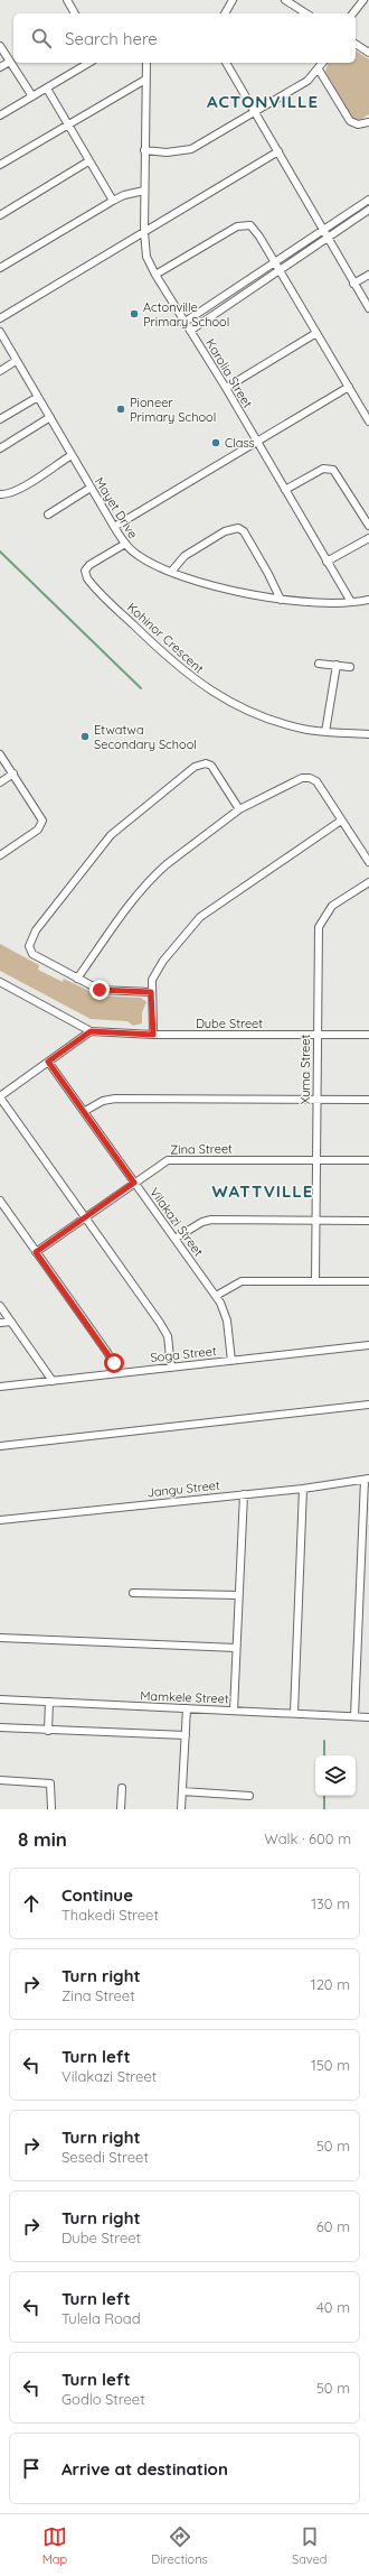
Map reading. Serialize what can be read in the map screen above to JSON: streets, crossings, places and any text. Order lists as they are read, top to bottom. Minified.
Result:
{"streets":{"street":["Karolia Street","Mayet Drive","Kohinor Crescent","Dube Street","Xuma Street","Zina Street","Vilakazi Street","Soga Street","Jangu Street","Mamkele Street"]},"crossings":[["Karolia Street","Mayet Drive"],["Mayet Drive","Kohinor Crescent"],["Dube Street","Xuma Street"],["Xuma Street","Zina Street"],["Zina Street","Vilakazi Street"],["Vilakazi Street","Soga Street"]],"districts":["ACTONVILLE","WATTVILLE"],"places":["Actonville Primary School","Pioneer Primary School","Class","Etwatwa Secondary School"],"page":{"search":"Search here","heading":["8 min","Walk · 600 m"],"list":[["Continue","Thakedi Street","130 m"],["Turn right","Zina Street","120 m"],["Turn left","Vilakazi Street","150 m"],["Turn right","Sesedi Street","50 m"],["Turn right","Dube Street","60 m"],["Turn left","Tulela Road","40 m"],["Turn left","Godlo Street","50 m"],"Arrive at destination"],"nav":["Map","Directions","Saved"]}}
